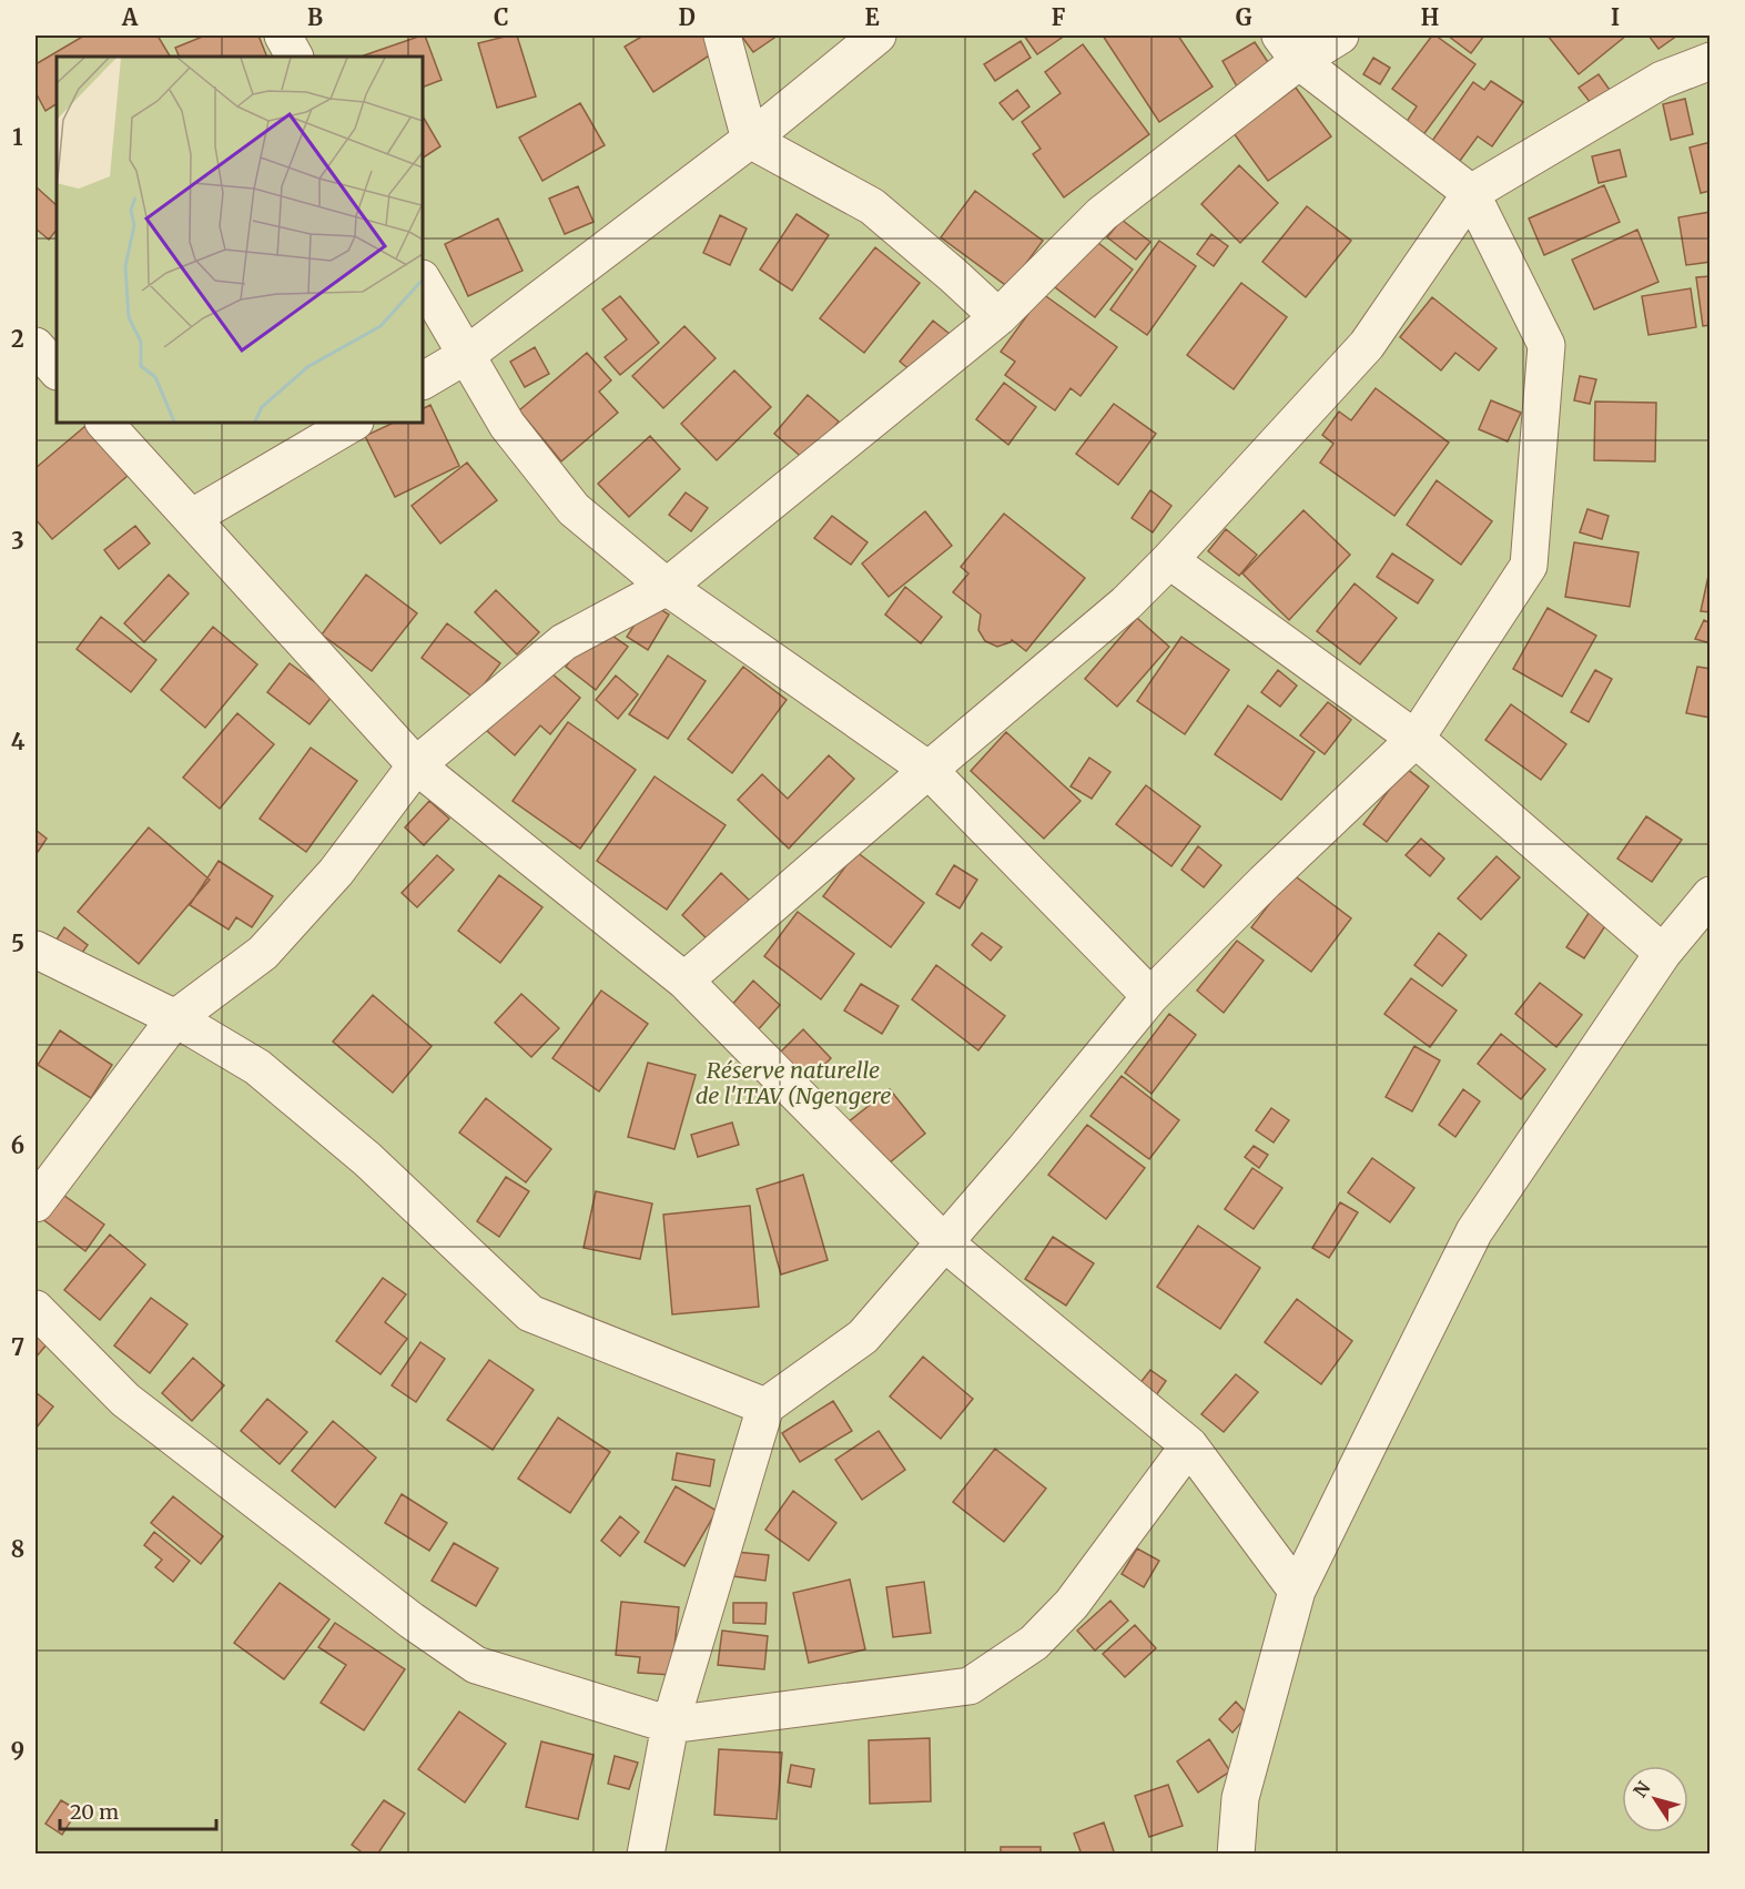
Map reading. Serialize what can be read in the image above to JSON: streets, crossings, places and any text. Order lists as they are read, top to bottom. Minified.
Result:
{"parks":["Réserve naturelle de l'ITAV (Ngengere"],"scale_bar":"20 m","north":"top left","grid":{"columns":["A","B","C","D","E","F","G","H","I"],"rows":["1","2","3","4","5","6","7","8","9"]}}
